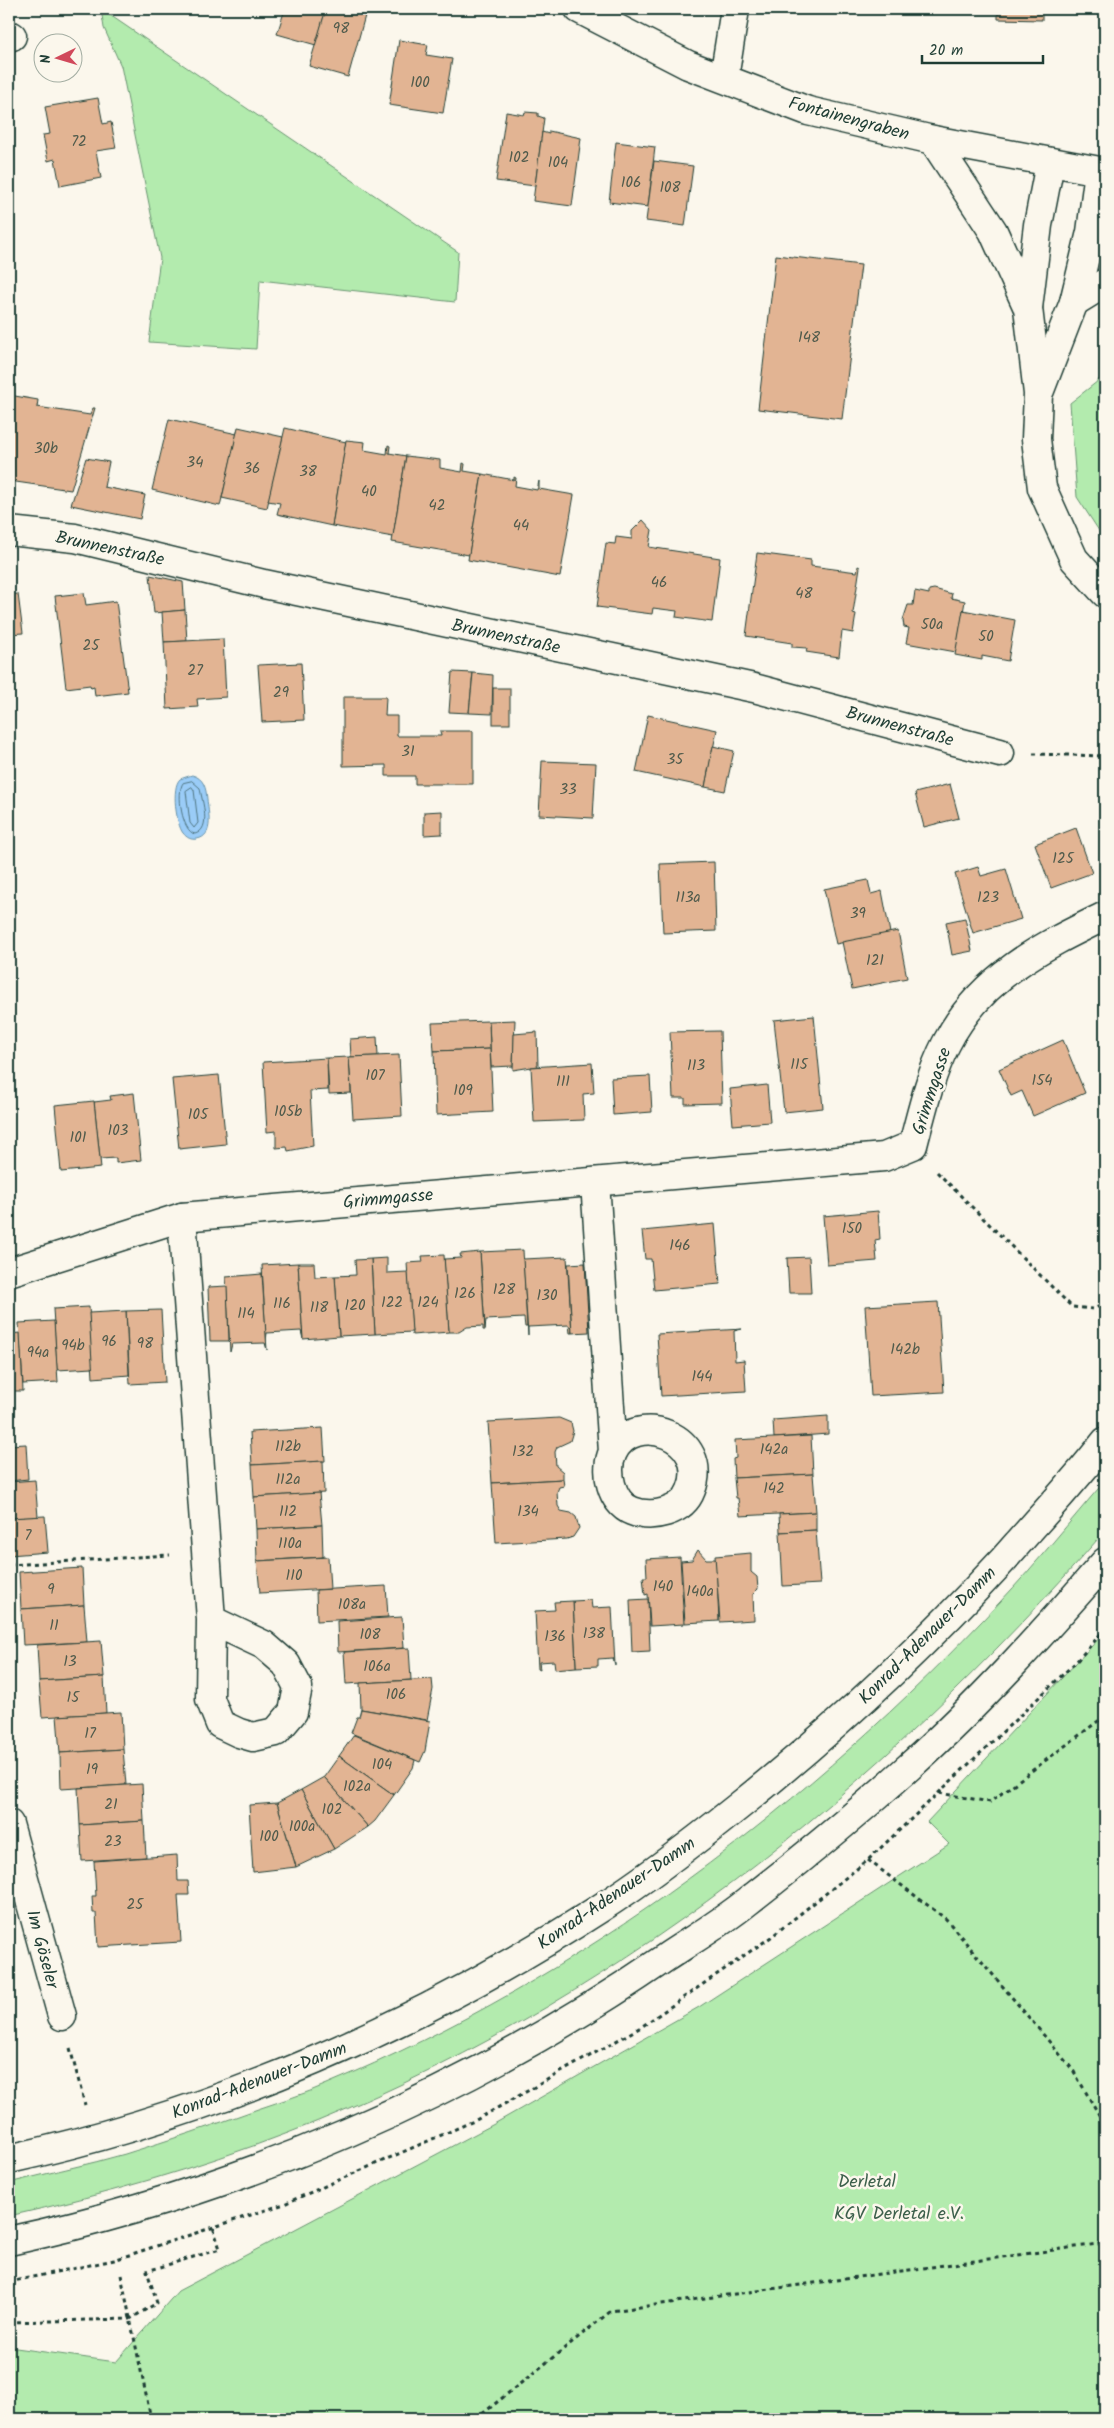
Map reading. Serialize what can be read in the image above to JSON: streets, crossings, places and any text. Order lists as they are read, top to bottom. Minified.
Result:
{"streets":{"street":["Fontainengraben","Brunnenstraße","Grimmgasse","Konrad-Adenauer-Damm","Im Göseler"]},"parks":["Derletal","KGV Derletal e.V."],"house_numbers":["98","100","72","102","104","106","108","148","30b","34","36","38","40","42","44","46","48","50a","50","25","27","29","31","35","33","125","113a","123","39","121","115","113","107","154","111","109","105b","105","103","101","150","146","128","126","130","122","124","116","120","118","114","96","98","94b","142b","94a","144","112b","142a","132","112a","142","112","134","7","110a","110","140","9","140a","108a","11","138","108","136","13","106a","106","15","17","104","19","102a","21","102","100a","100","23","25"],"scale_bar":"20 m","north":"left"}
